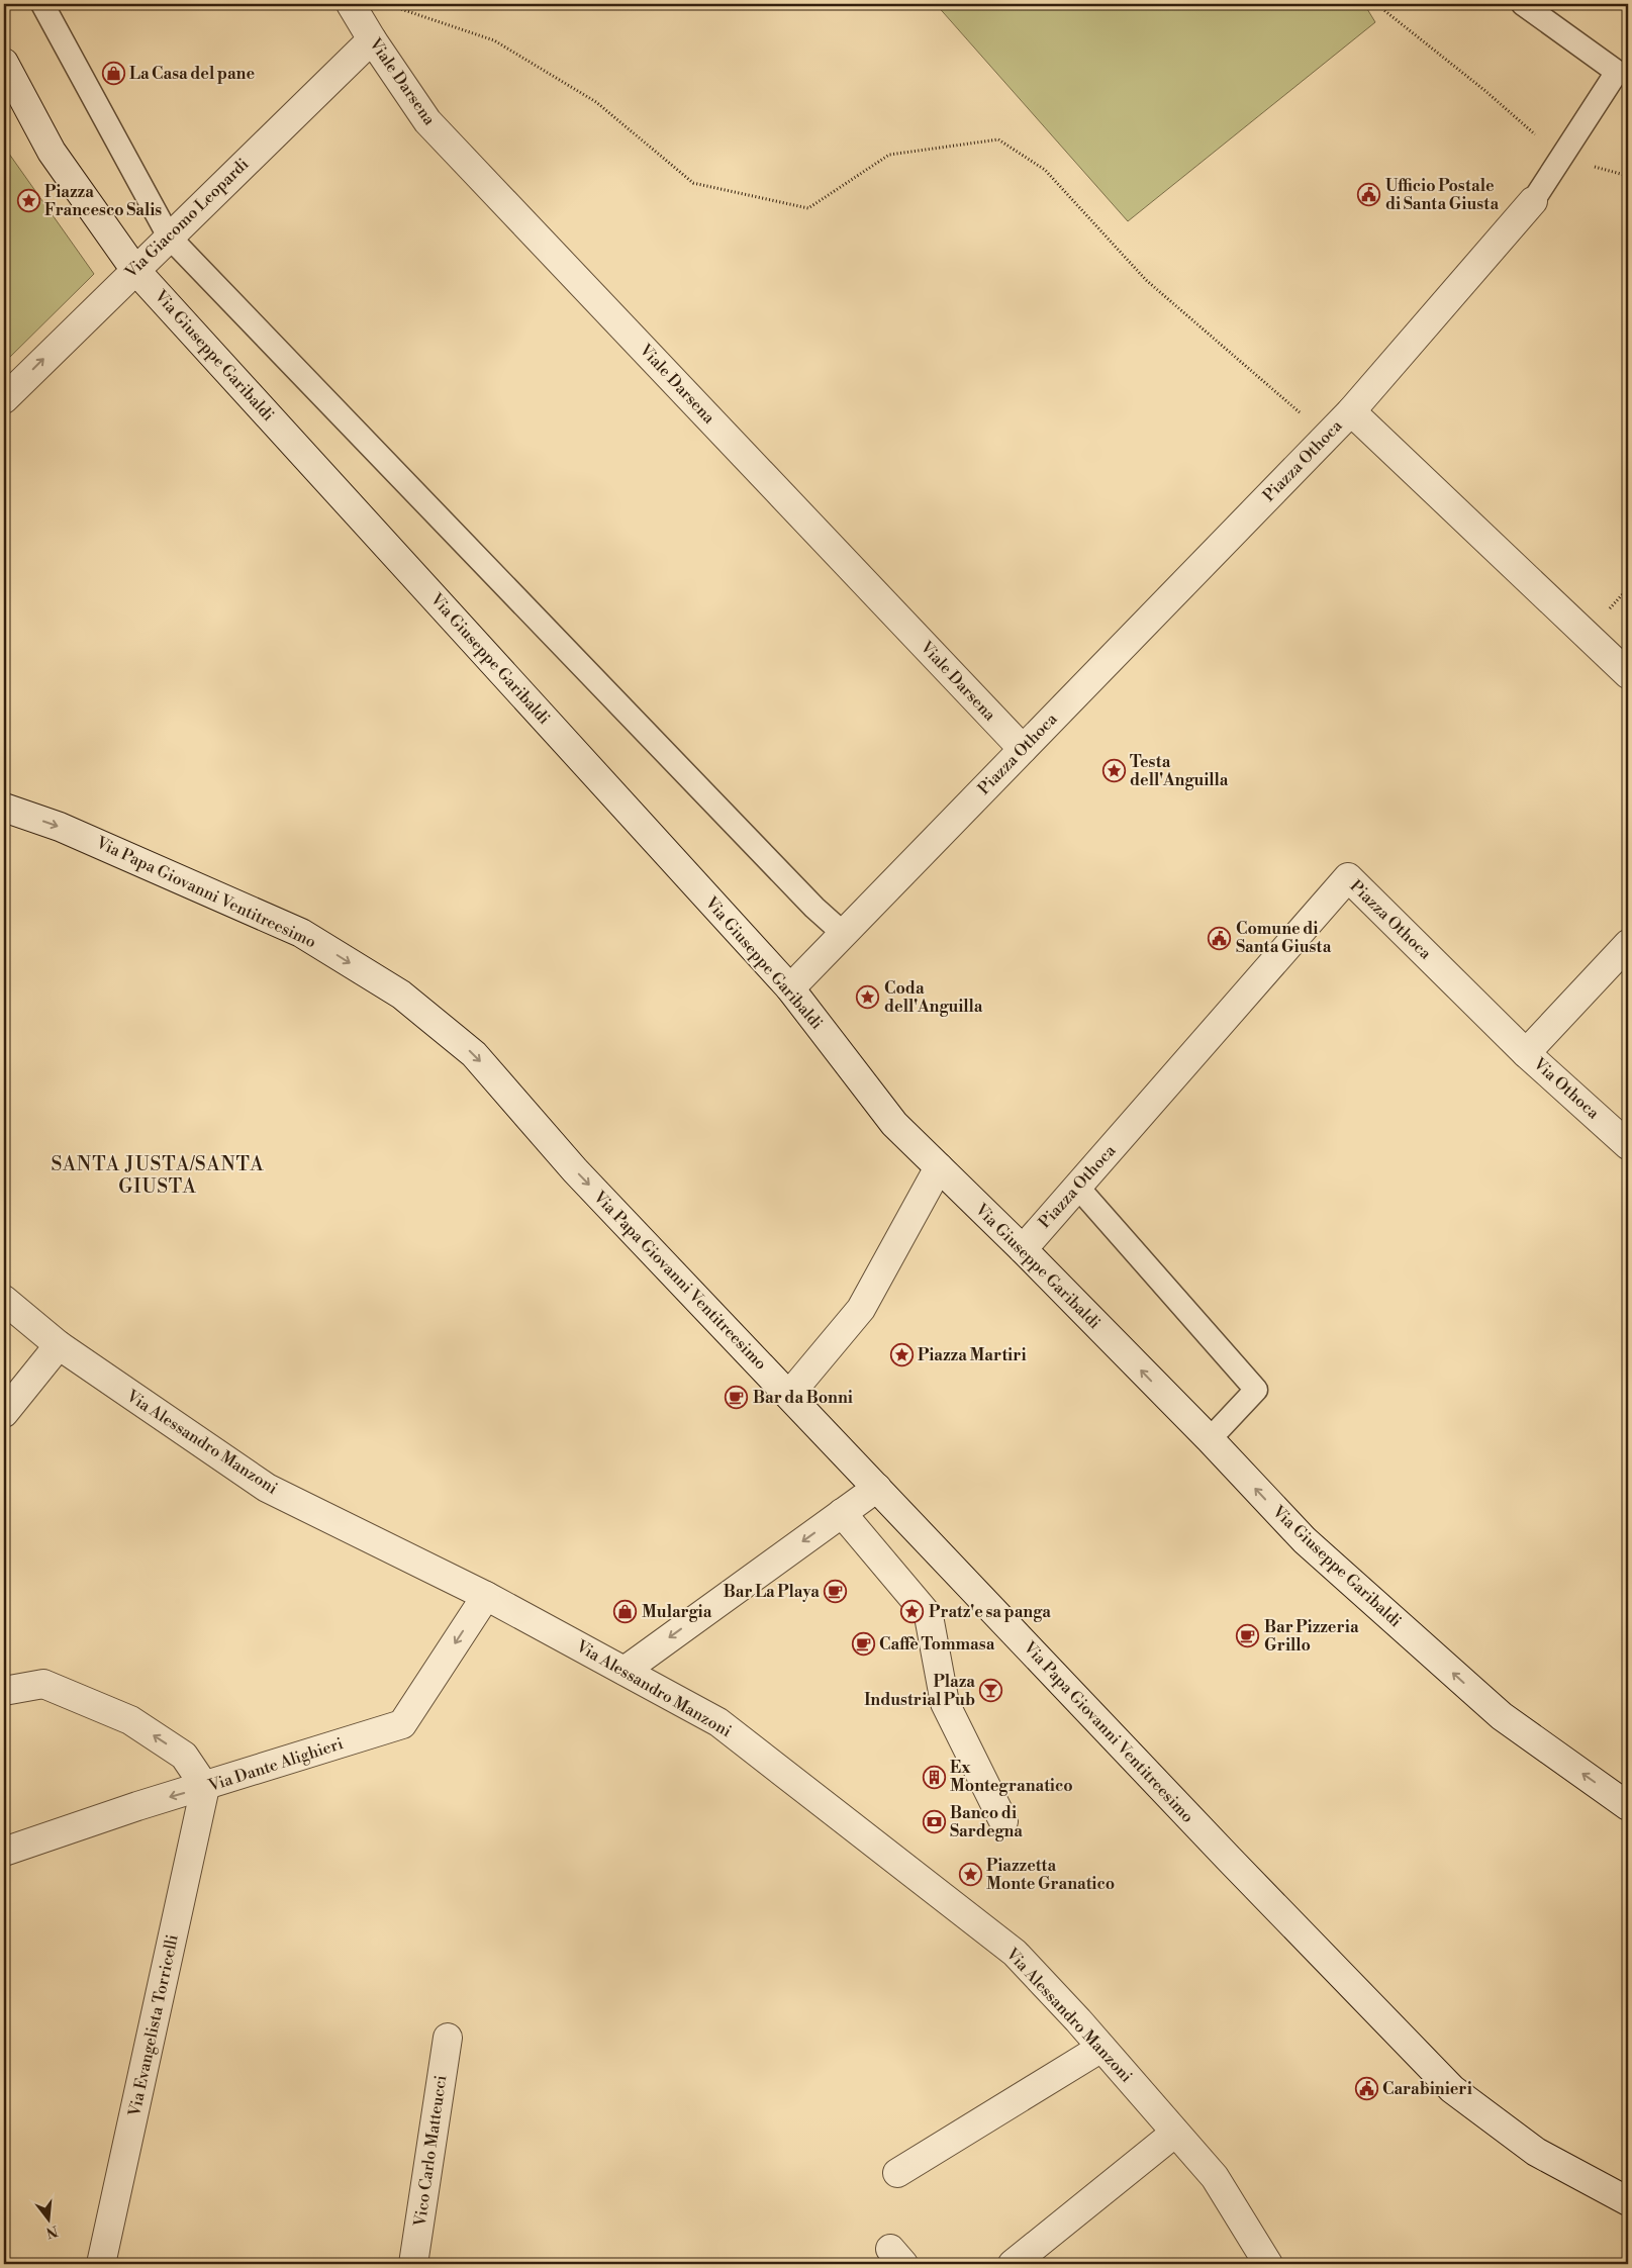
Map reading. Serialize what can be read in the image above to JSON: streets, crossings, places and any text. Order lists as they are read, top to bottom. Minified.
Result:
{"streets":{"street":["Viale Darsena","Via Giacomo Leopardi","Via Giuseppe Garibaldi","Piazza Othoca","Via Papa Giovanni Ventitreesimo","Via Othoca","Via Alessandro Manzoni","Via Dante Alighieri","Via Evangelista Torricelli","Vico Carlo Matteucci"]},"crossings":[["Viale Darsena","Via Giacomo Leopardi"],["Viale Darsena","Piazza Othoca"],["Via Giacomo Leopardi","Via Giuseppe Garibaldi"],["Via Giuseppe Garibaldi","Piazza Othoca"],["Piazza Othoca","Via Othoca"],["Via Alessandro Manzoni","Via Dante Alighieri"],["Via Dante Alighieri","Via Evangelista Torricelli"]],"one_way":["Via Giacomo Leopardi","Via Papa Giovanni Ventitreesimo","Via Dante Alighieri"],"districts":["SANTA JUSTA/SANTA GIUSTA"],"places":{"shop":["La Casa del pane","Mulargia"],"public building":["Ufficio Postale di Santa Giusta","Comune di Santa Giusta","Carabinieri"],"place":["Piazza Francesco Salis","Testa dell'Anguilla","Coda dell'Anguilla","Piazza Martiri","Pratz'e sa panga","Piazzetta Monte Granatico"],"cafe":["Bar da Bonni","Bar La Playa","Bar Pizzeria Grillo","Caffè Tommasa"],"bar":["Plaza Industrial Pub"],"building":["Ex Montegranatico"],"bank":["Banco di Sardegna"]},"north":"bottom"}
